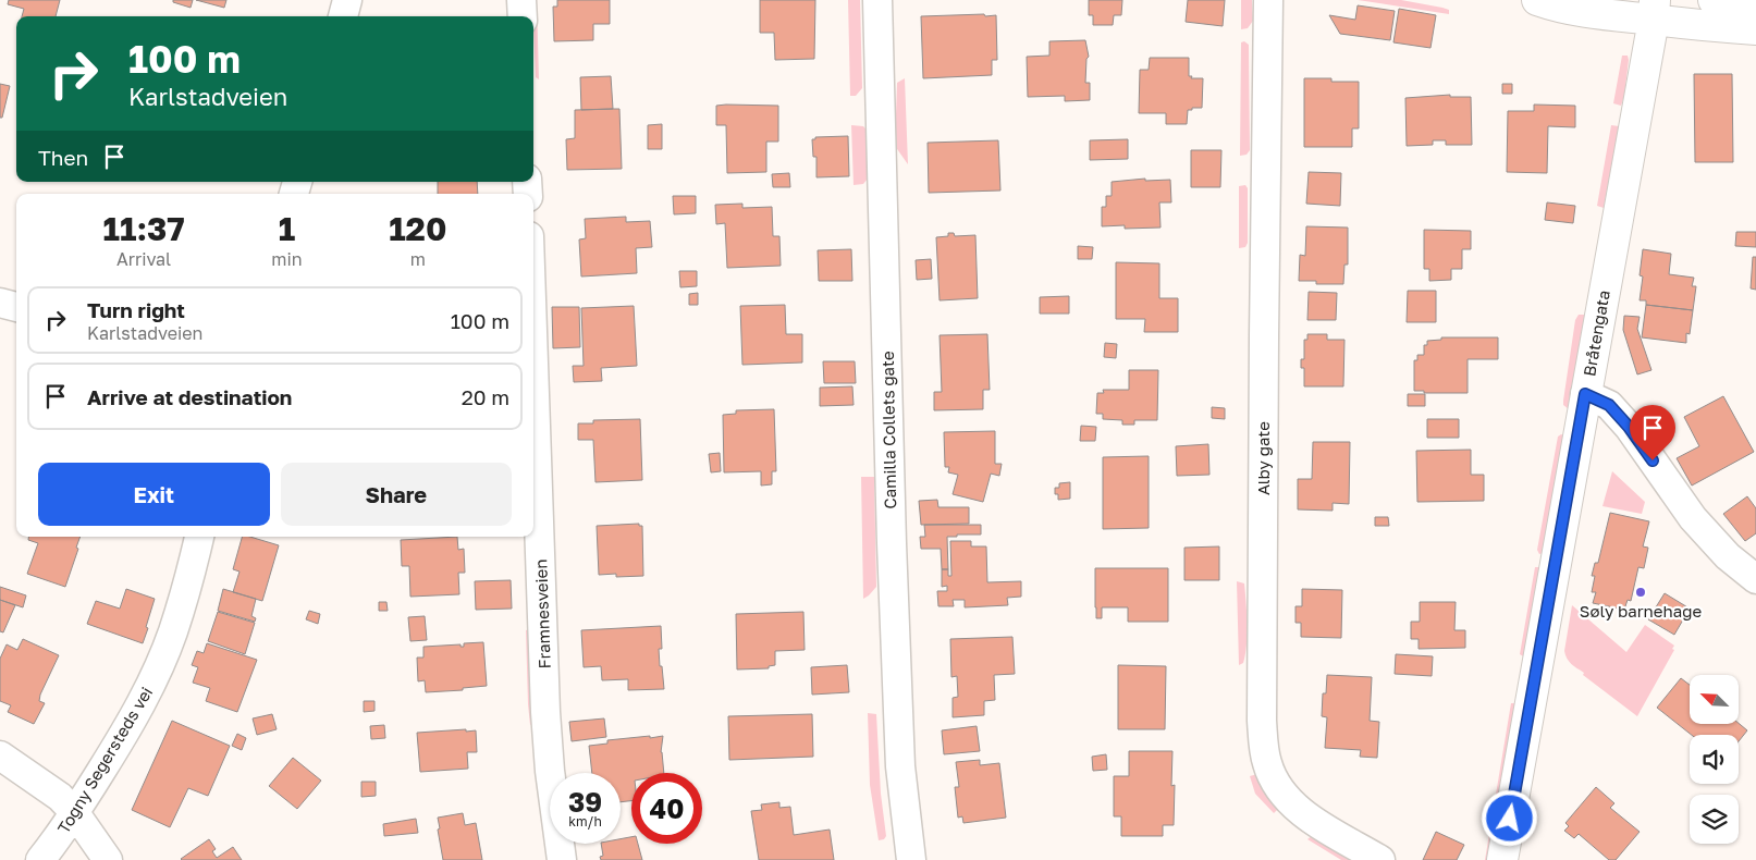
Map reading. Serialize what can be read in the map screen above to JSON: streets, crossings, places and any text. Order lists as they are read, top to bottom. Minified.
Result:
{"streets":{"street":["Bråtengata","Camilla Collets gate","Alby gate","Framnesveien","Togny Segersteds vei"]},"places":["Søly barnehage"],"north":"top left","page":{"turn":["100 m","Karlstadveien"],"then":"Then","eta":["11:37","Arrival","1","min","120","m"],"list":[{"name":"Turn right","note":"Karlstadveien","value":"100 m"},{"name":"Arrive at destination","value":"20 m"}],"buttons":["Exit","Share"],"speed":"39 km/h","limit":"40"}}
